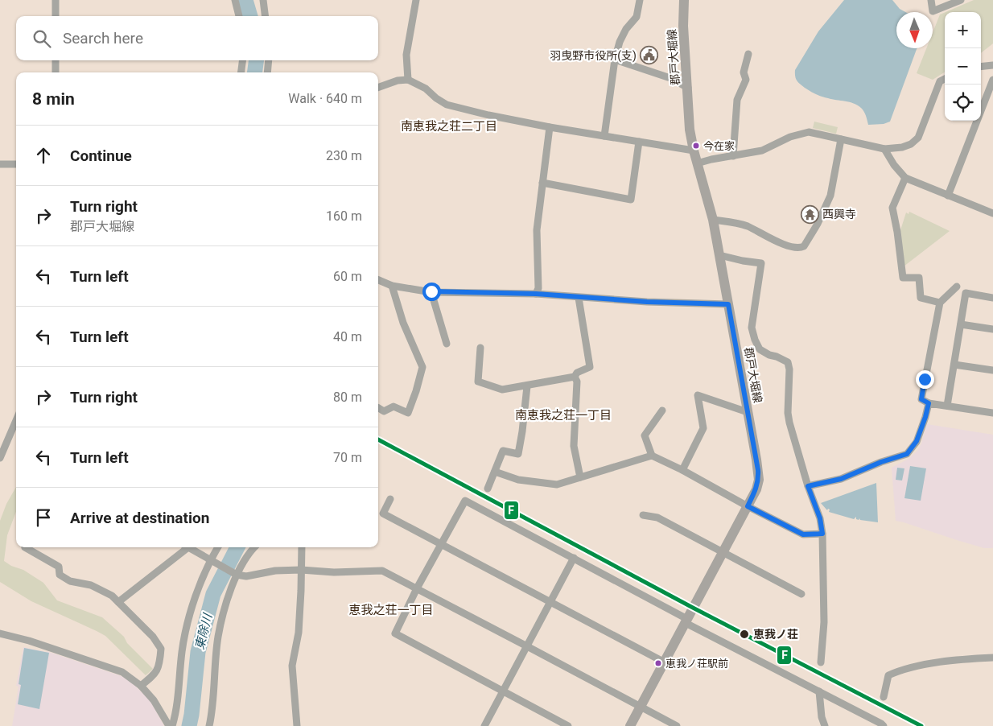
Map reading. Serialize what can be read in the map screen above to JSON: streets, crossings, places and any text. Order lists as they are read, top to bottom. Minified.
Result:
{"streets":{"main road":["郡戸大堀線"]},"districts":["南恵我之荘二丁目","南恵我之荘一丁目","恵我之荘一丁目"],"water":["東除川"],"places":{"public building":["羽曳野市役所(支)"],"other":["今在家","恵我ノ荘","恵我ノ荘駅前"],"temple":["西興寺"]},"lines":["transit line F"],"north":"bottom","page":{"map_buttons":["+","−"],"search":"Search here","heading":["8 min","Walk · 640 m"],"list":[["Continue","230 m"],["Turn right","郡戸大堀線","160 m"],["Turn left","60 m"],["Turn left","40 m"],["Turn right","80 m"],["Turn left","70 m"],"Arrive at destination"]}}
